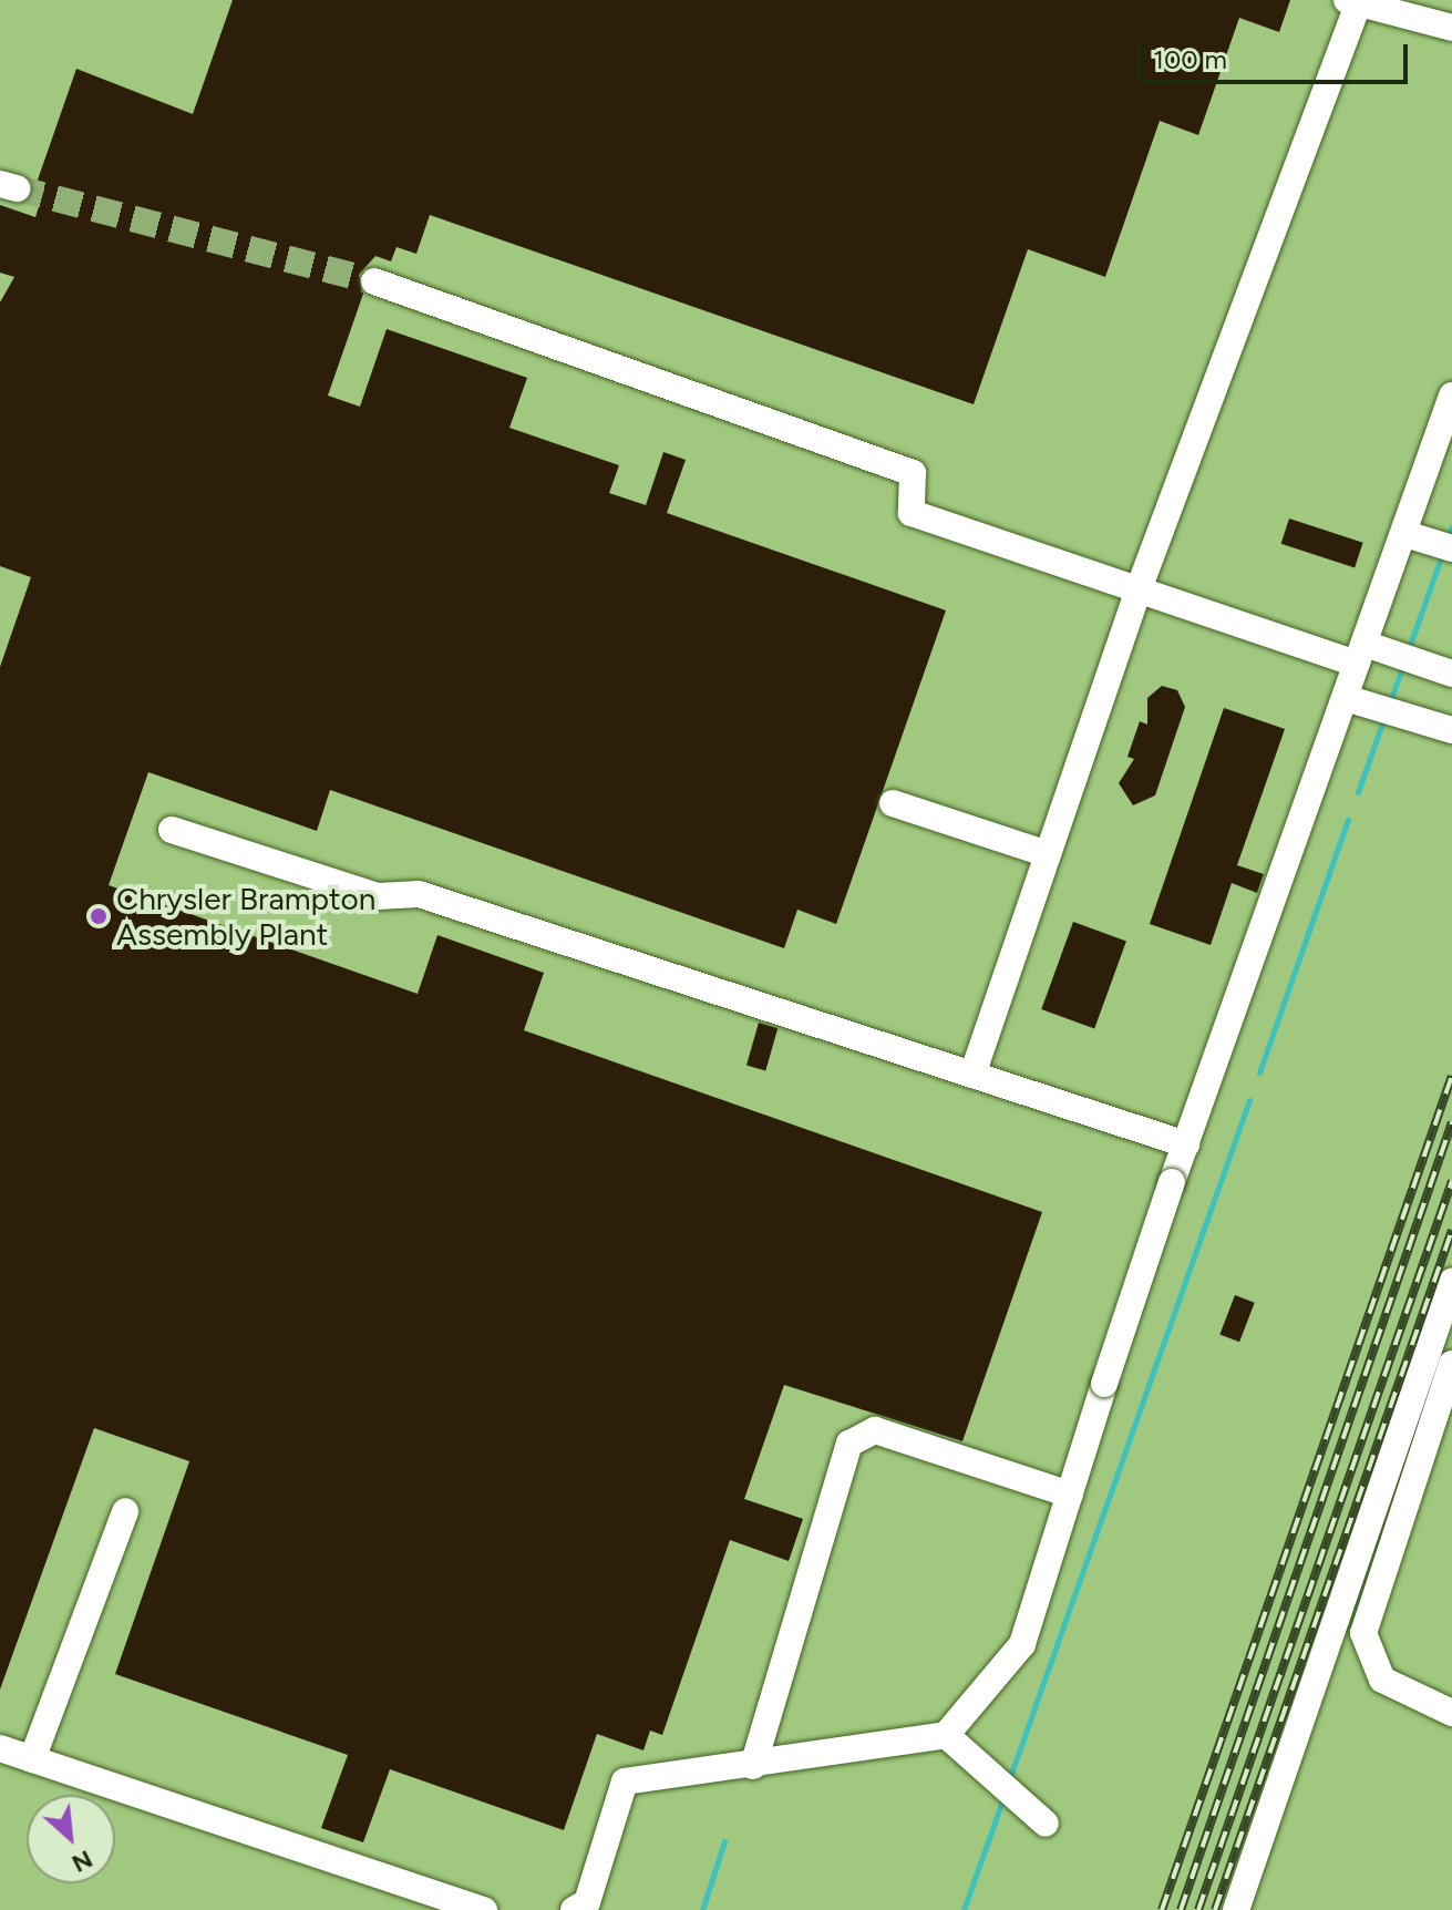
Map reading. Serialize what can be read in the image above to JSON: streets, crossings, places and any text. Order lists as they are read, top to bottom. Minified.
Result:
{"places":["Chrysler Brampton Assembly Plant"],"scale_bar":"100 m","north":"bottom right"}
